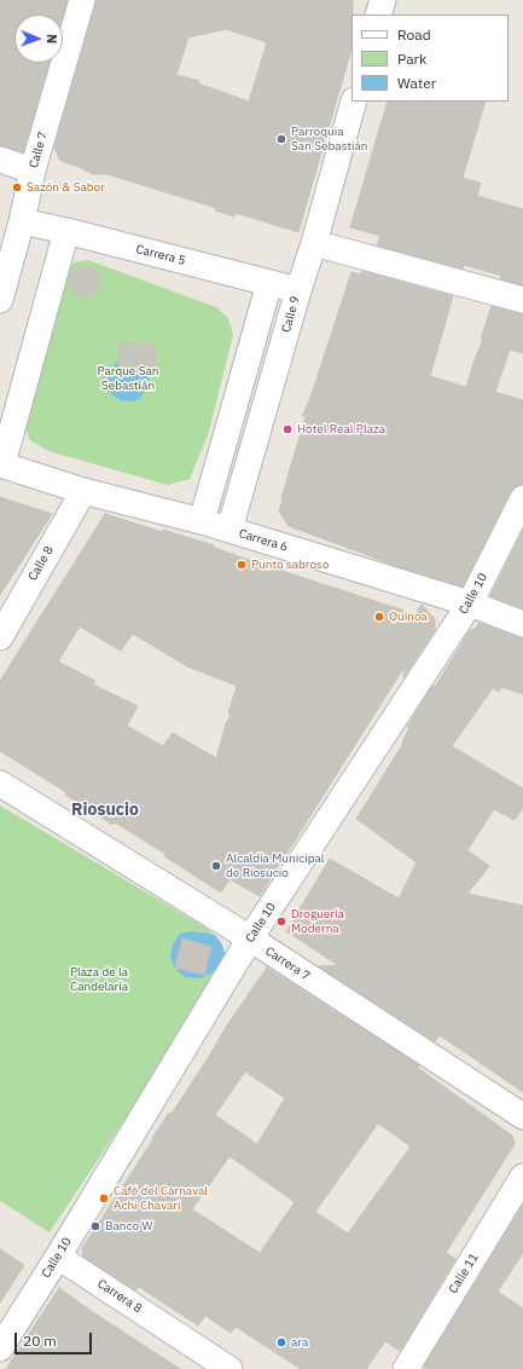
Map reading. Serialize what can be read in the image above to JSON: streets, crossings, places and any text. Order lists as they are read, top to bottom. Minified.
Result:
{"streets":{"street":["Calle 7","Carrera 5","Calle 9","Carrera 6","Calle 8","Calle 10","Carrera 7","Calle 11","Carrera 8"]},"crossings":[["Calle 7","Carrera 5"],["Carrera 5","Calle 9"],["Calle 9","Carrera 6"],["Carrera 6","Calle 8"],["Carrera 6","Calle 10"],["Calle 10","Carrera 7"],["Calle 10","Carrera 8"]],"districts":["Riosucio"],"parks":["Parque San Sebastián","Plaza de la Candelaria"],"places":["Parroquia San Sebastián","Sazón & Sabor","Hotel Real Plaza","Punto sabroso","Quinoa","Alcaldía Municipal de Riosucio","Droguería Moderna","Café del Carnaval Achi Chavari","Banco W","ara"],"legend":["Road","Park","Water"],"scale_bar":"20 m","north":"right"}
